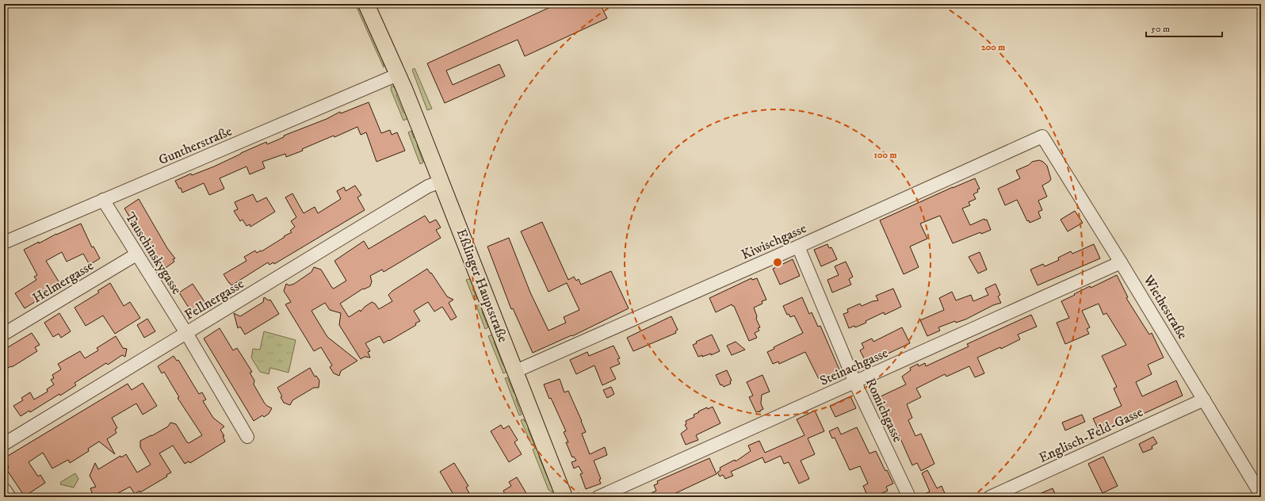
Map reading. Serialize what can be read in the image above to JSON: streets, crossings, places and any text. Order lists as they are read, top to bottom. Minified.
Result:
{"streets":{"main road":["Eßlinger Hauptstraße"],"street":["Guntherstraße","Kiwischgasse","Tauschinskygasse","Helmergasse","Fellnergasse","Wiethestraße","Steinachgasse","Romichgasse","Englisch-Feld-Gasse"]},"crossings":[["Guntherstraße","Tauschinskygasse"],["Guntherstraße","Eßlinger Hauptstraße"],["Kiwischgasse","Eßlinger Hauptstraße"],["Kiwischgasse","Wiethestraße"],["Kiwischgasse","Romichgasse"],["Tauschinskygasse","Helmergasse"],["Tauschinskygasse","Fellnergasse"],["Eßlinger Hauptstraße","Fellnergasse"],["Wiethestraße","Steinachgasse"],["Wiethestraße","Englisch-Feld-Gasse"],["Steinachgasse","Romichgasse"]],"scale_bar":"50 m","rings":["200 m","100 m"]}
